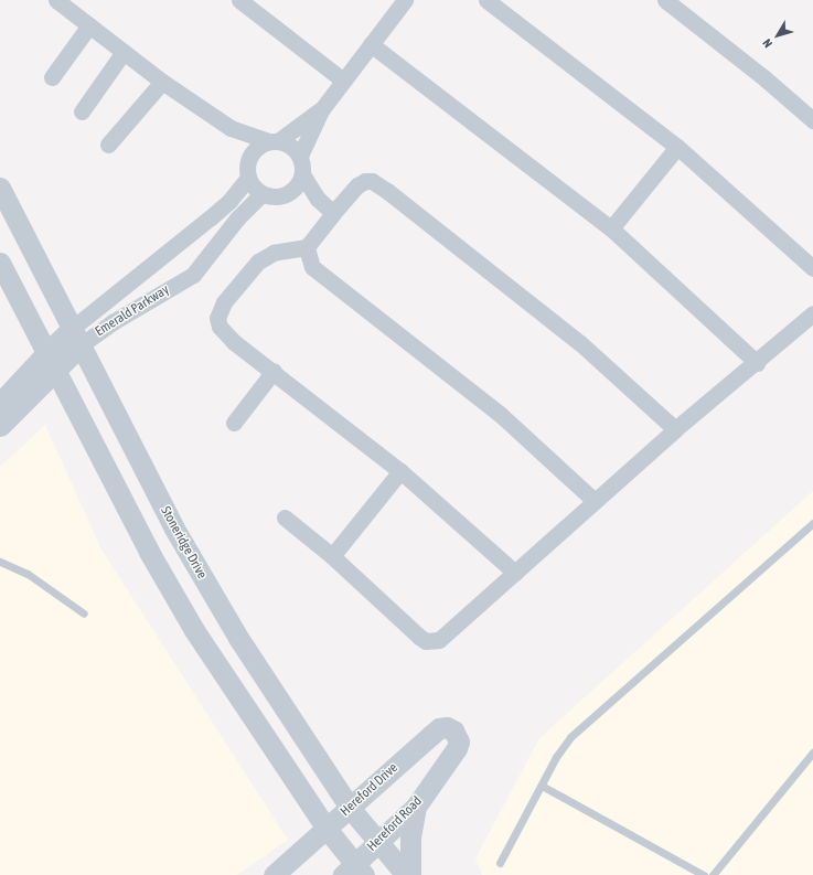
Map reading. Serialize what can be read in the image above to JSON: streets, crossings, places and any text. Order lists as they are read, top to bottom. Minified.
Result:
{"streets":{"street":["Emerald Parkway","Stoneridge Drive","Hereford Drive","Hereford Road"]},"crossings":[["Emerald Parkway","Stoneridge Drive"],["Stoneridge Drive","Hereford Drive"],["Stoneridge Drive","Hereford Road"],["Hereford Drive","Hereford Road"]],"north":"bottom left"}
